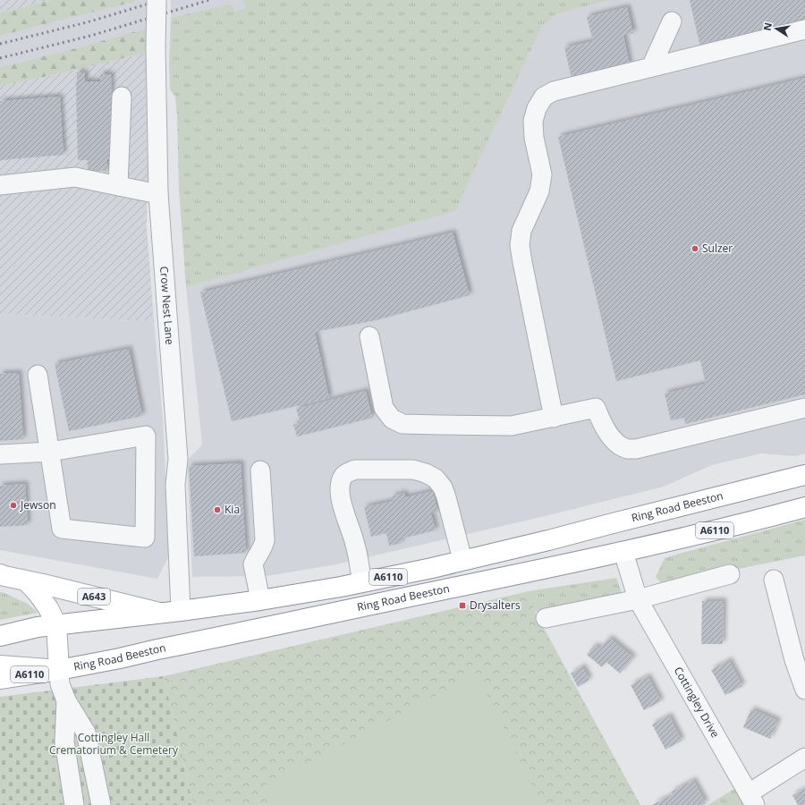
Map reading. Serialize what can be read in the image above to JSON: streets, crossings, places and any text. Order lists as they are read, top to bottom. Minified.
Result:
{"streets":{"main road":["Ring Road Beeston","A6110","A643"],"street":["Crow Nest Lane","Cottingley Drive"]},"crossings":[["Crow Nest Lane","Ring Road Beeston"],["Ring Road Beeston","A643"],["Ring Road Beeston","Cottingley Drive"]],"parks":["Cottingley Hall Crematorium & Cemetery"],"places":{"other":["Sulzer","Jewson","Kia"],"transit":["Drysalters"]},"north":"left"}
